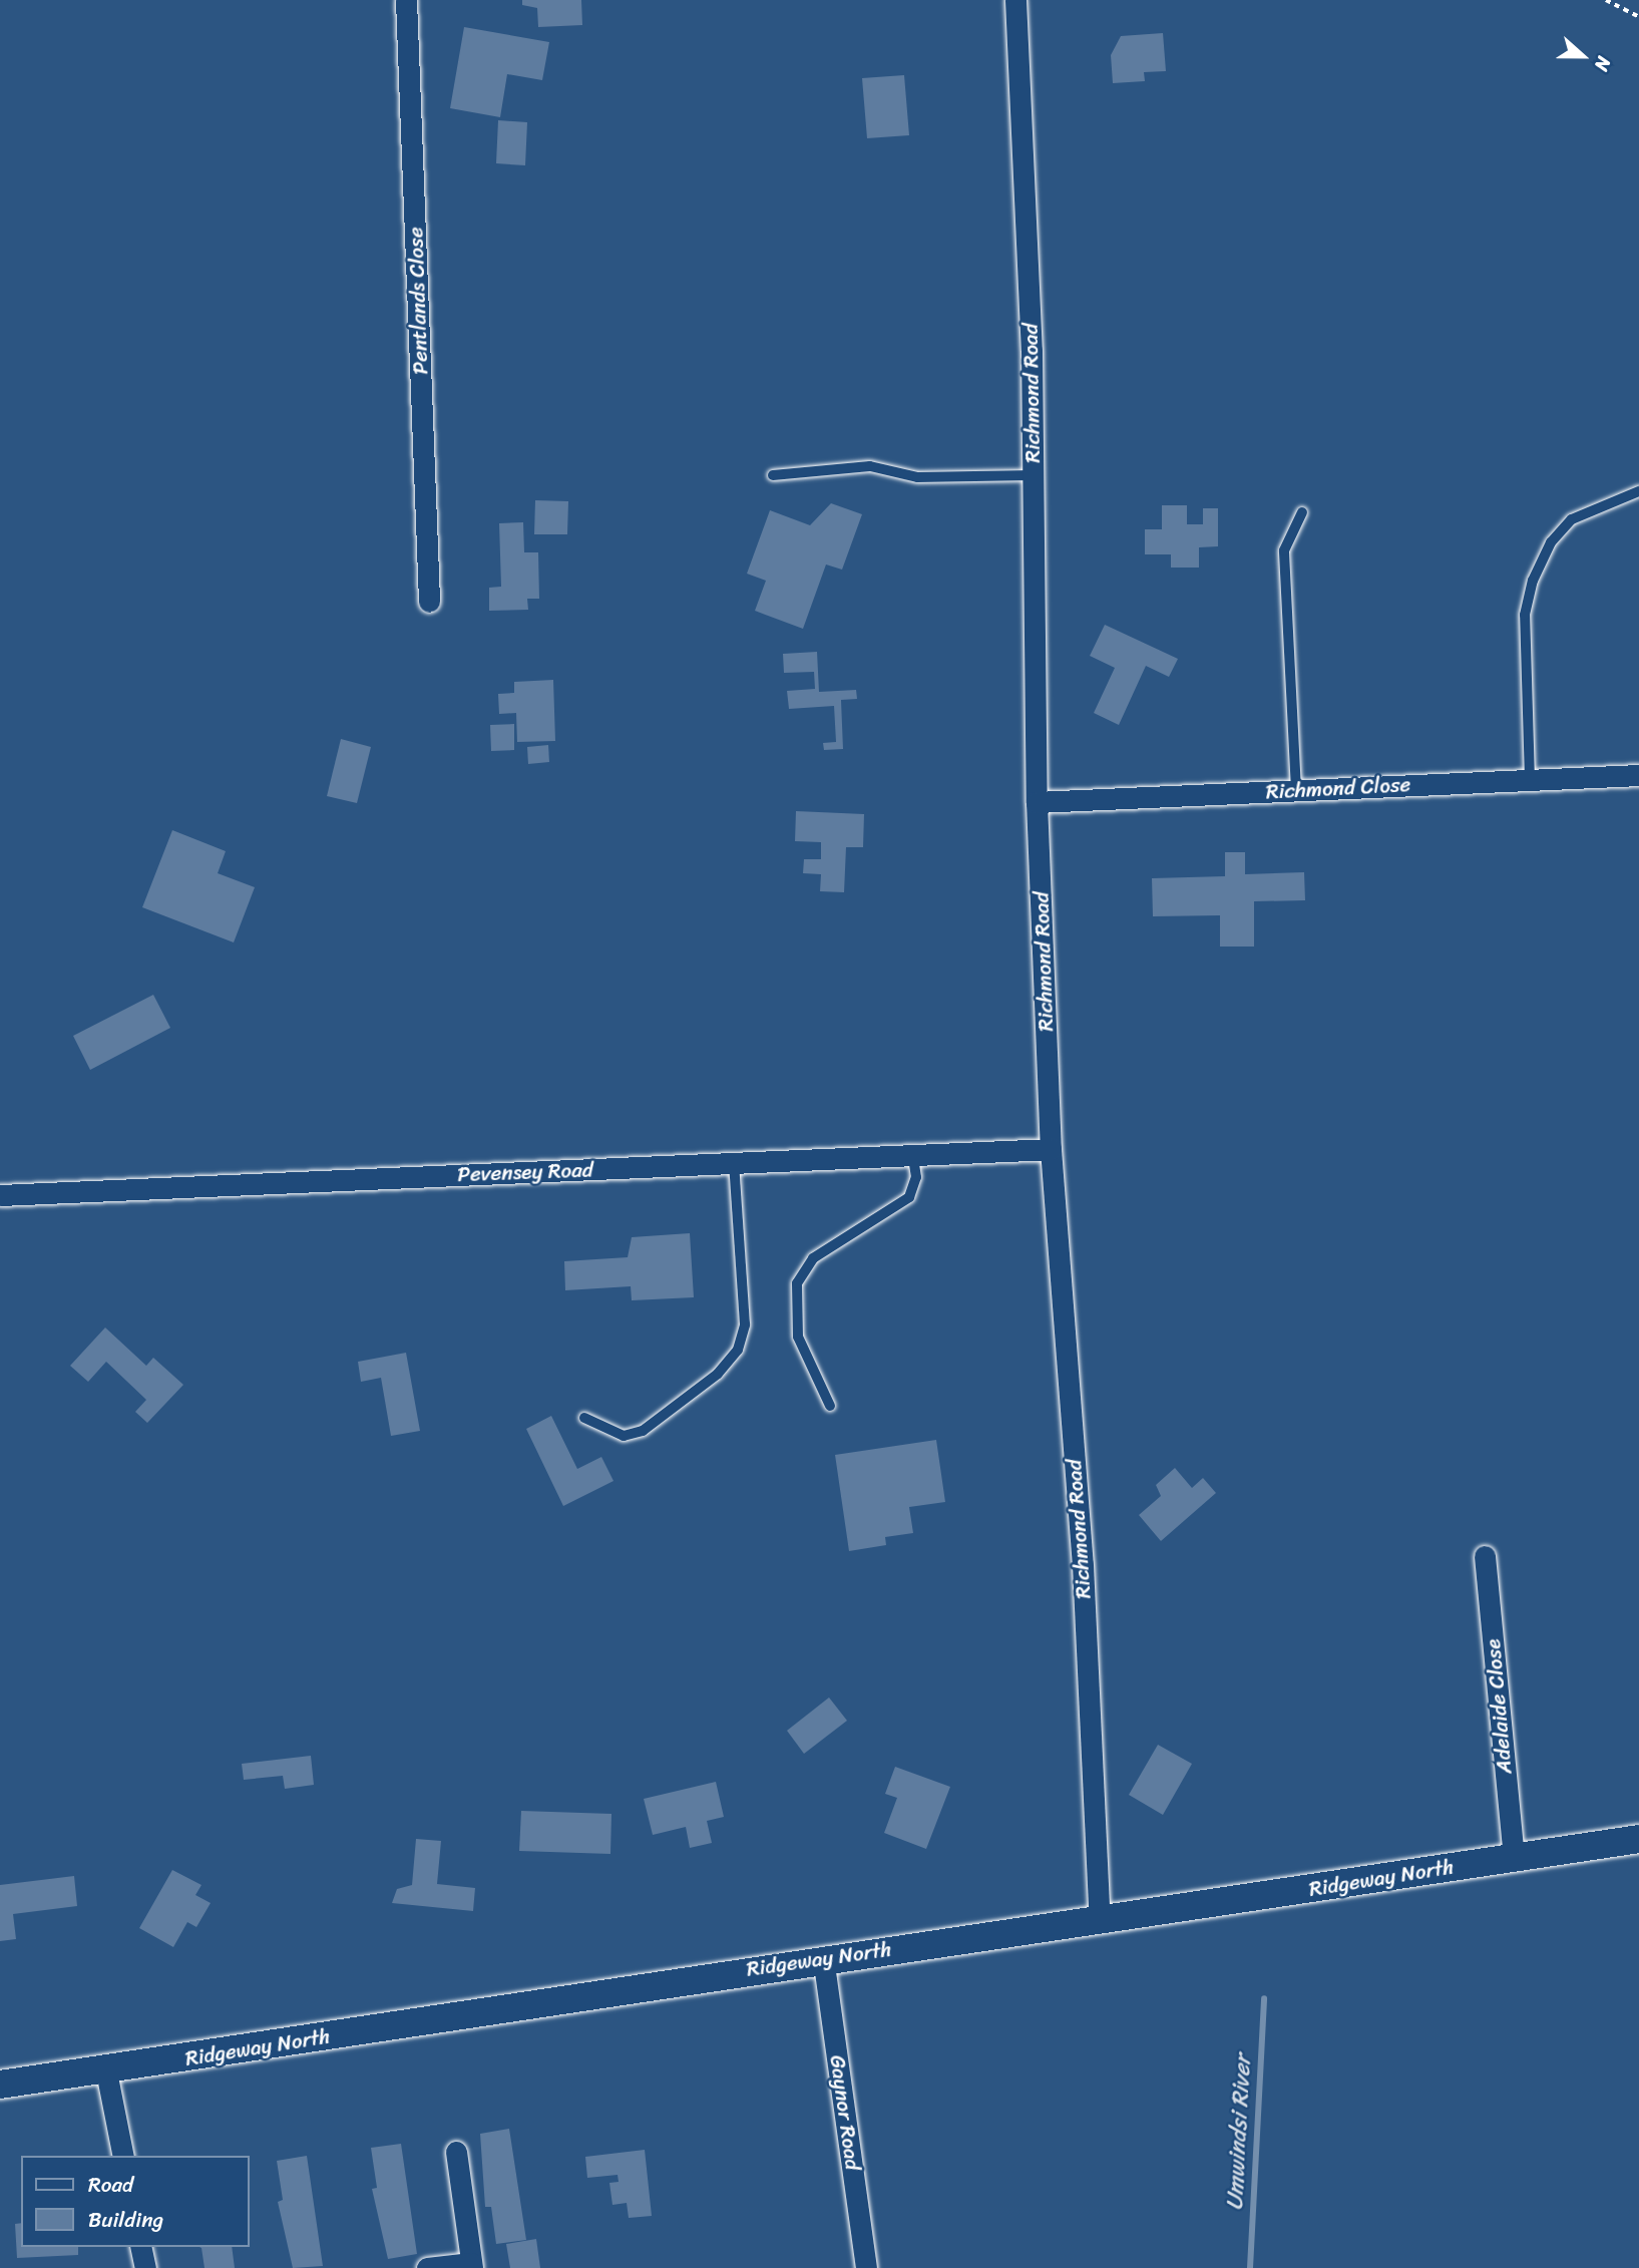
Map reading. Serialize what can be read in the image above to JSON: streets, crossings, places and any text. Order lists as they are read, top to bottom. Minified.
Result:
{"streets":{"street":["Pentlands Close","Richmond Road","Richmond Close","Pevensey Road","Adelaide Close","Ridgeway North","Gaynor Road"]},"crossings":[["Richmond Road","Richmond Close"],["Richmond Road","Pevensey Road"],["Richmond Road","Ridgeway North"],["Adelaide Close","Ridgeway North"],["Ridgeway North","Gaynor Road"]],"water":["Umwindsi River"],"legend":["Road","Building"],"north":"right"}
